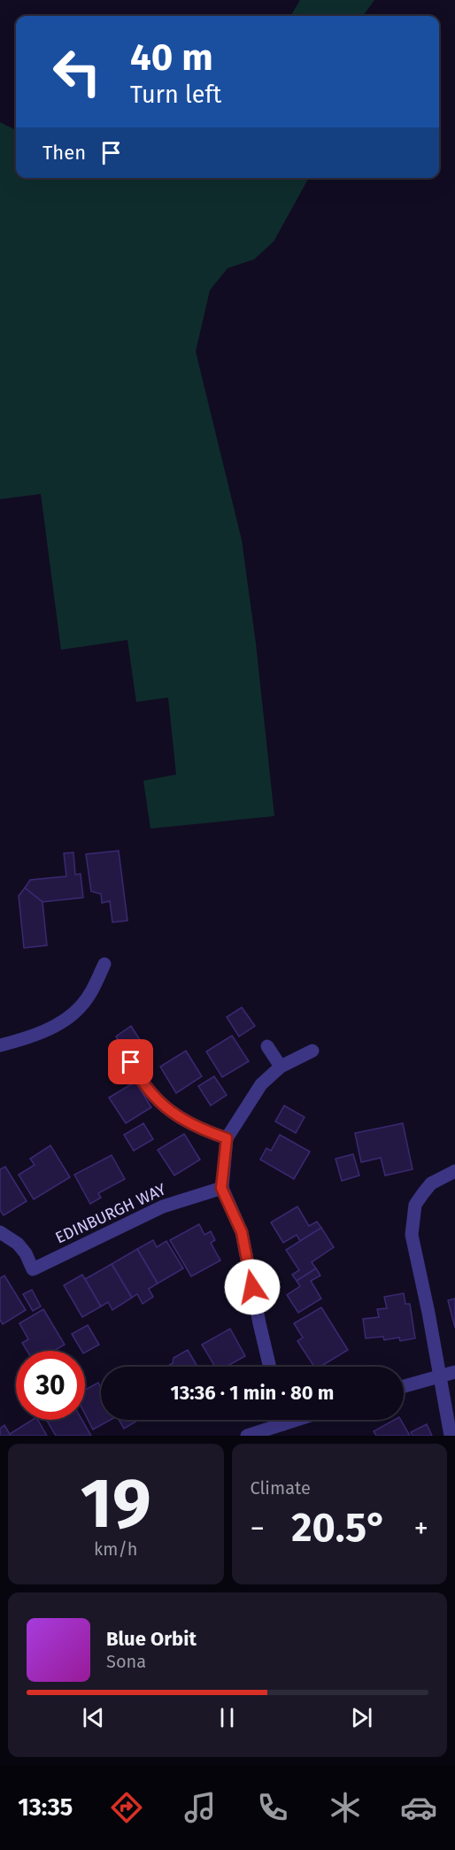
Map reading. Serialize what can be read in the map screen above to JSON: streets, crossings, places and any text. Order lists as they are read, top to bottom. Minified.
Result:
{"streets":{"street":["EDINBURGH WAY"]},"page":{"turn":["40 m","Turn left"],"then":"Then","limit":"30","trip":"13:36 · 1 min · 80 m","tile":[["19","km/h"],"Climate"],"heat":["−","20.5°","+"],"song":["Blue Orbit","Sona"],"tabs":"13:35"}}
